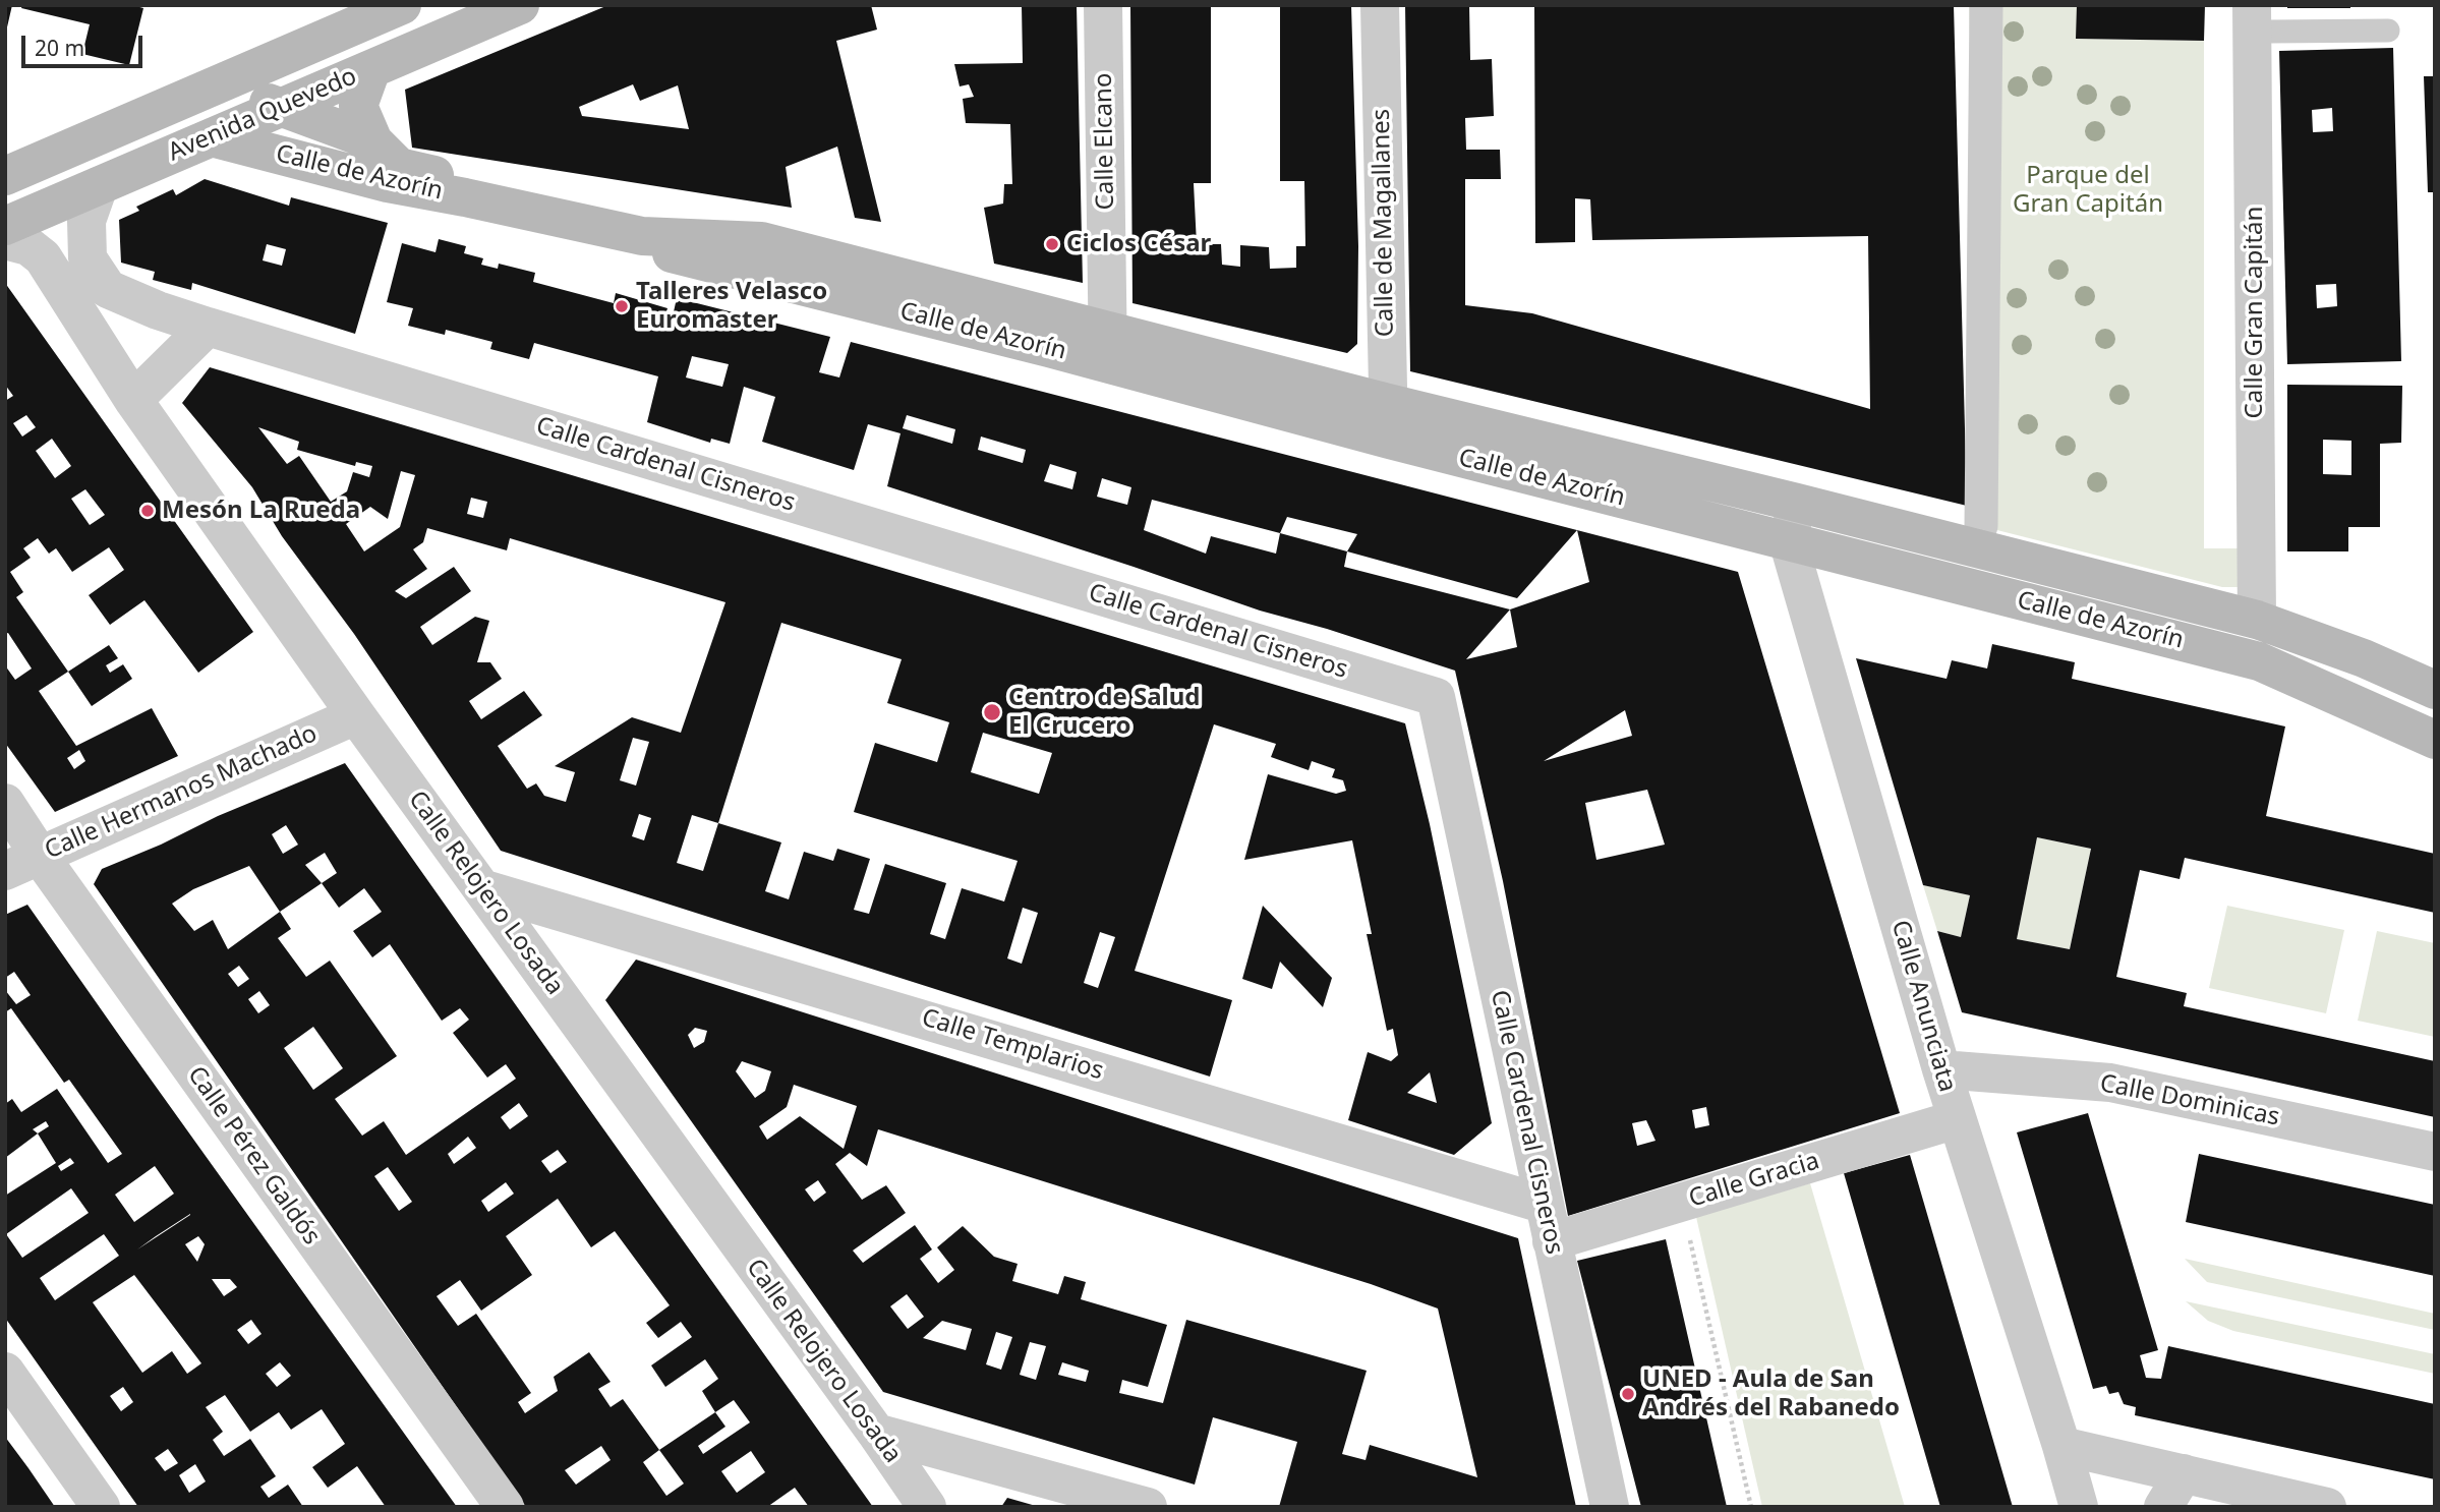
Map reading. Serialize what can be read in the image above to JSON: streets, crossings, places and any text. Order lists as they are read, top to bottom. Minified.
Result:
{"streets":{"main road":["Avenida Quevedo","Calle de Azorín"],"street":["Calle Elcano","Calle de Magallanes","Calle Gran Capitán","Calle Cardenal Cisneros","Calle Hermanos Machado","Calle Relojero Losada","Calle Anunciata","Calle Templarios","Calle Dominicas","Calle Pérez Galdós","Calle Gracia"]},"crossings":[["Avenida Quevedo","Calle de Azorín"],["Avenida Quevedo","Calle Cardenal Cisneros"],["Avenida Quevedo","Calle Relojero Losada"],["Calle Elcano","Calle de Azorín"],["Calle de Azorín","Calle de Magallanes"],["Calle de Azorín","Calle Gran Capitán"],["Calle de Azorín","Calle Anunciata"],["Calle Cardenal Cisneros","Calle Templarios"],["Calle Cardenal Cisneros","Calle Gracia"],["Calle Hermanos Machado","Calle Relojero Losada"],["Calle Hermanos Machado","Calle Pérez Galdós"],["Calle Relojero Losada","Calle Templarios"],["Calle Anunciata","Calle Dominicas"],["Calle Anunciata","Calle Gracia"]],"parks":["Parque del Gran Capitán"],"places":["Ciclos César","Talleres Velasco Euromaster","Mesón La Rueda","Centro de Salud El Crucero","UNED - Aula de San Andrés del Rabanedo"],"scale_bar":"20 m"}
